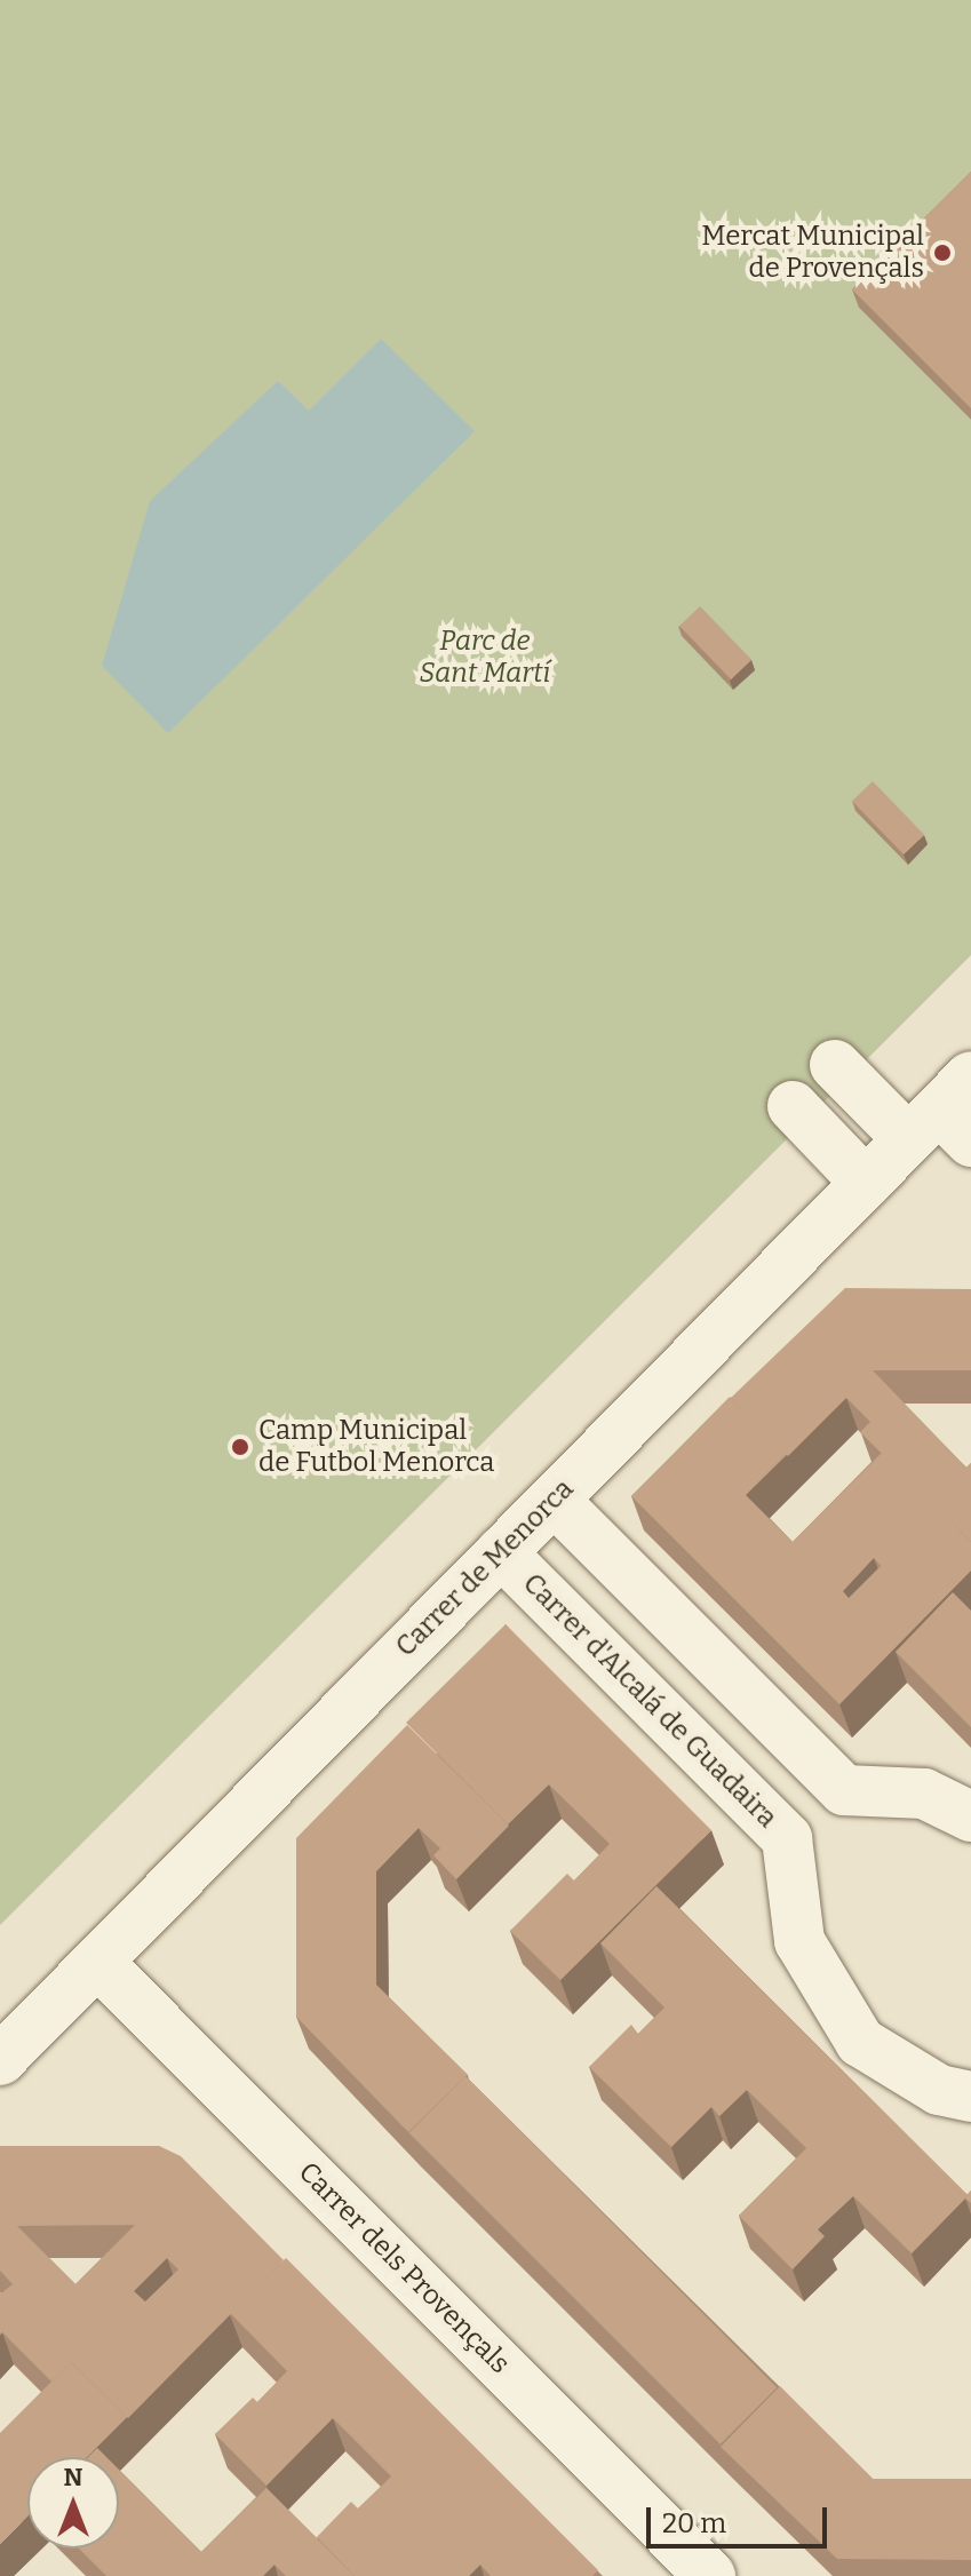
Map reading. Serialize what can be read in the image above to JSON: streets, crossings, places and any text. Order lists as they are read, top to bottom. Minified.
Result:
{"streets":{"street":["Carrer de Menorca","Carrer d'Alcalá de Guadaira","Carrer dels Provençals"]},"crossings":[["Carrer de Menorca","Carrer d'Alcalá de Guadaira"],["Carrer de Menorca","Carrer dels Provençals"]],"parks":["Parc de Sant Martí"],"places":["Mercat Municipal de Provençals","Camp Municipal de Futbol Menorca"],"scale_bar":"20 m","north":"top"}
